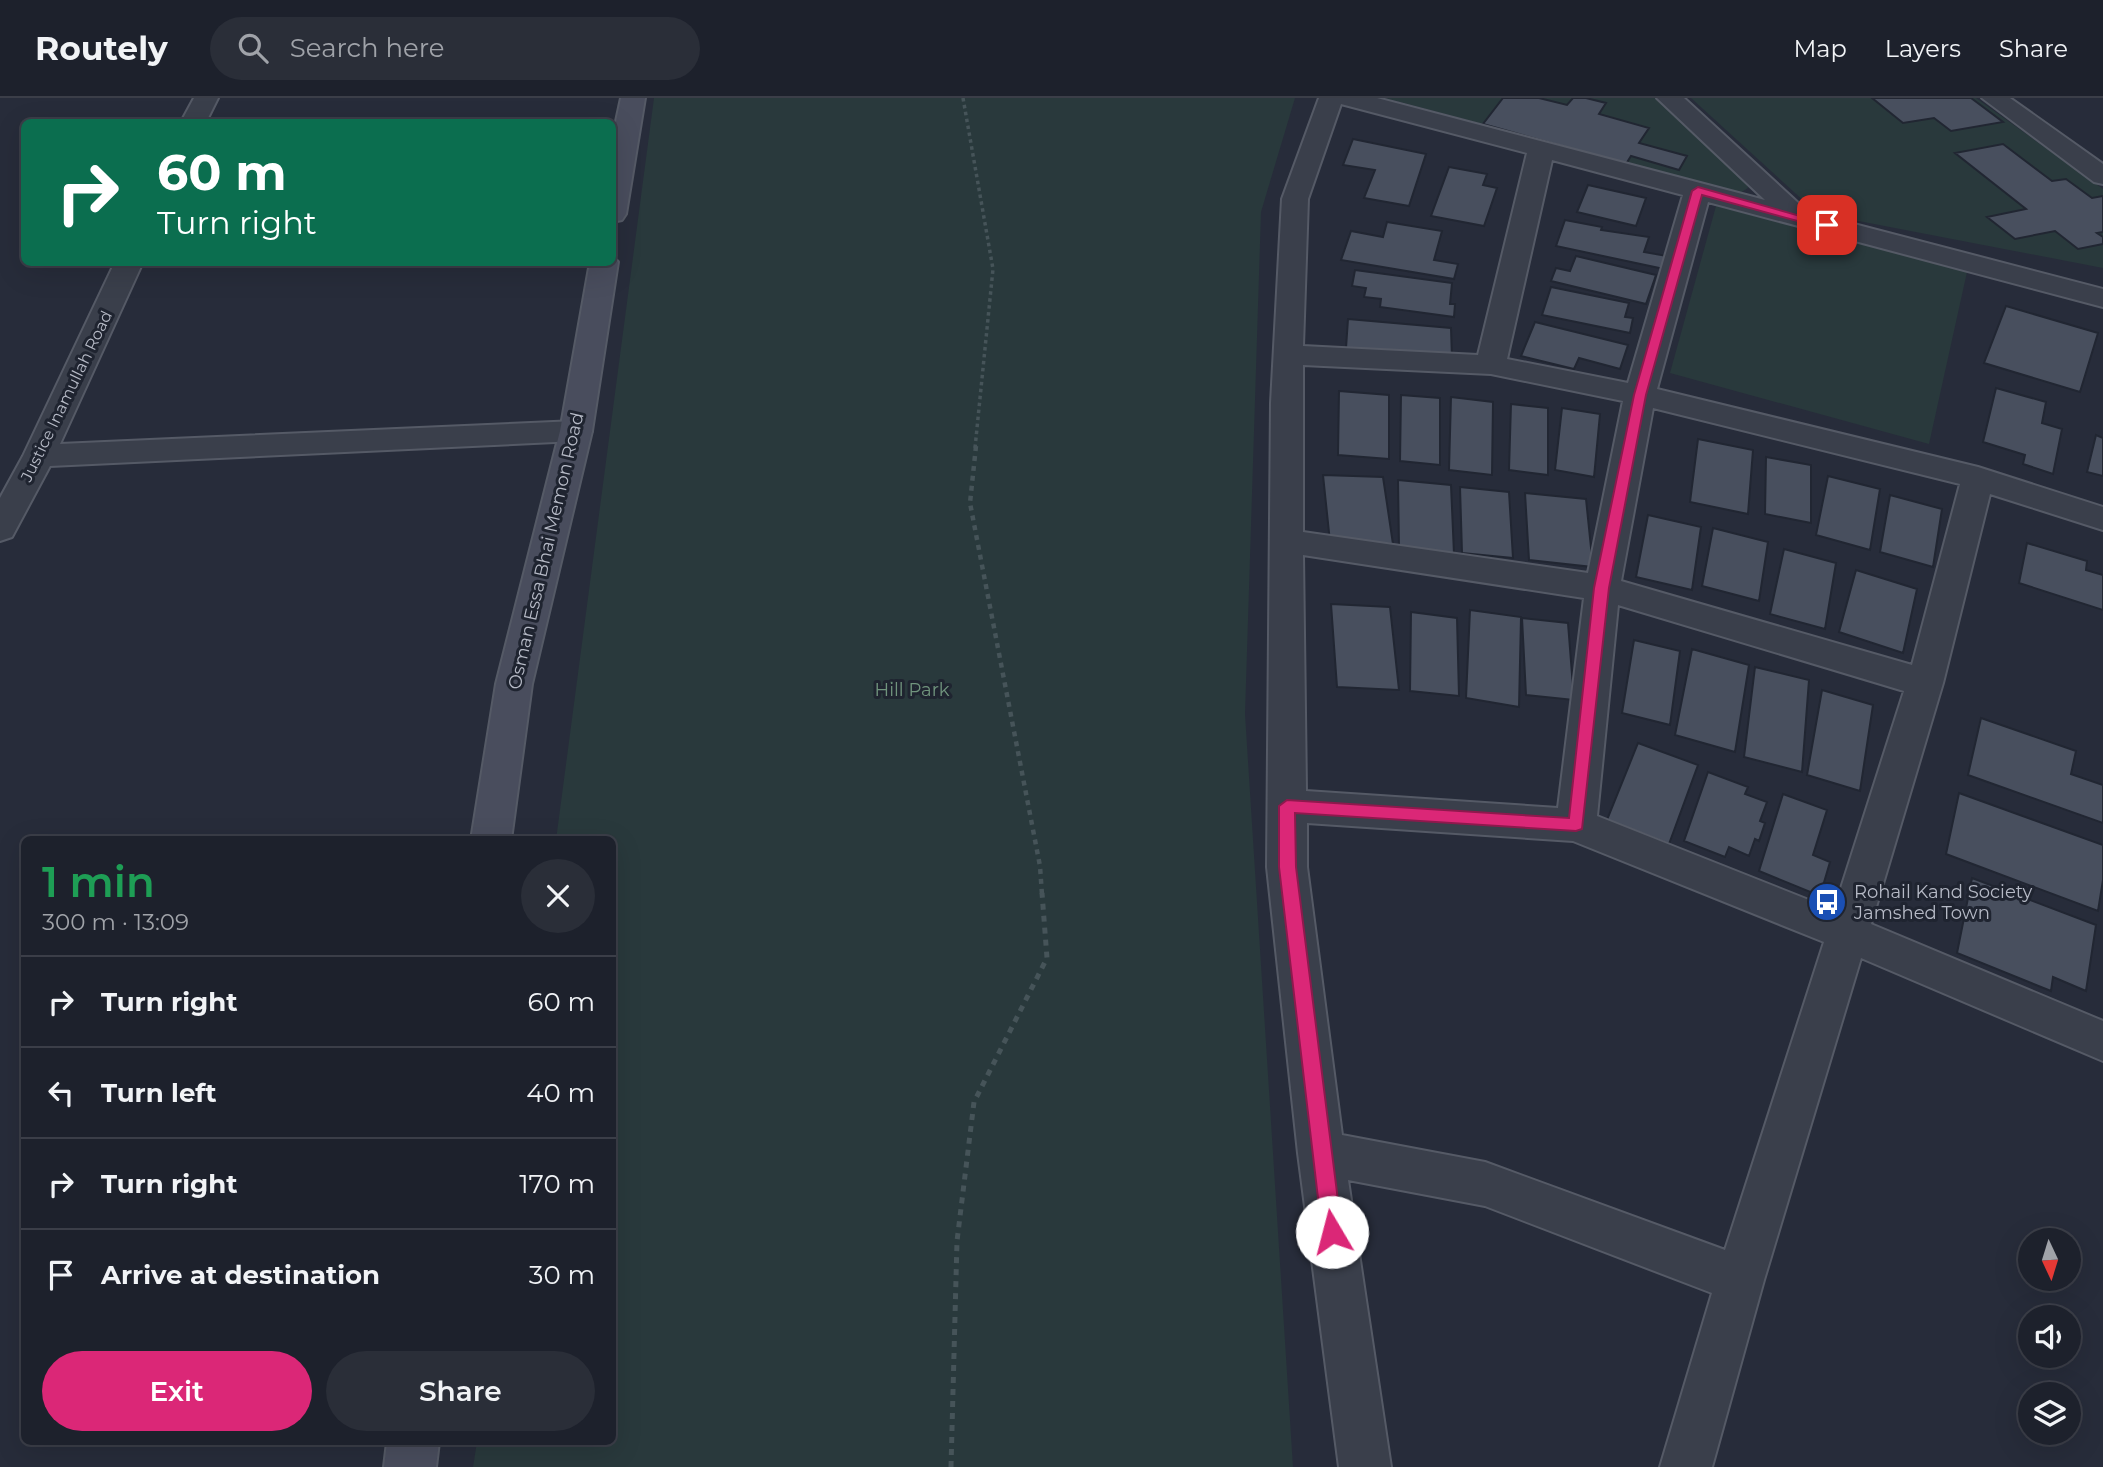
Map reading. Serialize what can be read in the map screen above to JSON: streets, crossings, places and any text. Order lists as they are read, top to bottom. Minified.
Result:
{"streets":{"street":["Justice Inamullah Road","Osman Essa Bhai Memon Road"]},"parks":["Hill Park"],"places":{"bus stop":["Rohail Kand Society Jamshed Town"]},"north":"bottom","page":{"header":"Routely","search":"Search here","nav":["Map","Layers","Share"],"turn":["60 m","Turn right"],"heading":["1 min","300 m · 13:09"],"list":[{"name":"Turn right","value":"60 m"},{"name":"Turn left","value":"40 m"},{"name":"Turn right","value":"170 m"},{"name":"Arrive at destination","value":"30 m"}],"buttons":["Exit","Share"]}}
